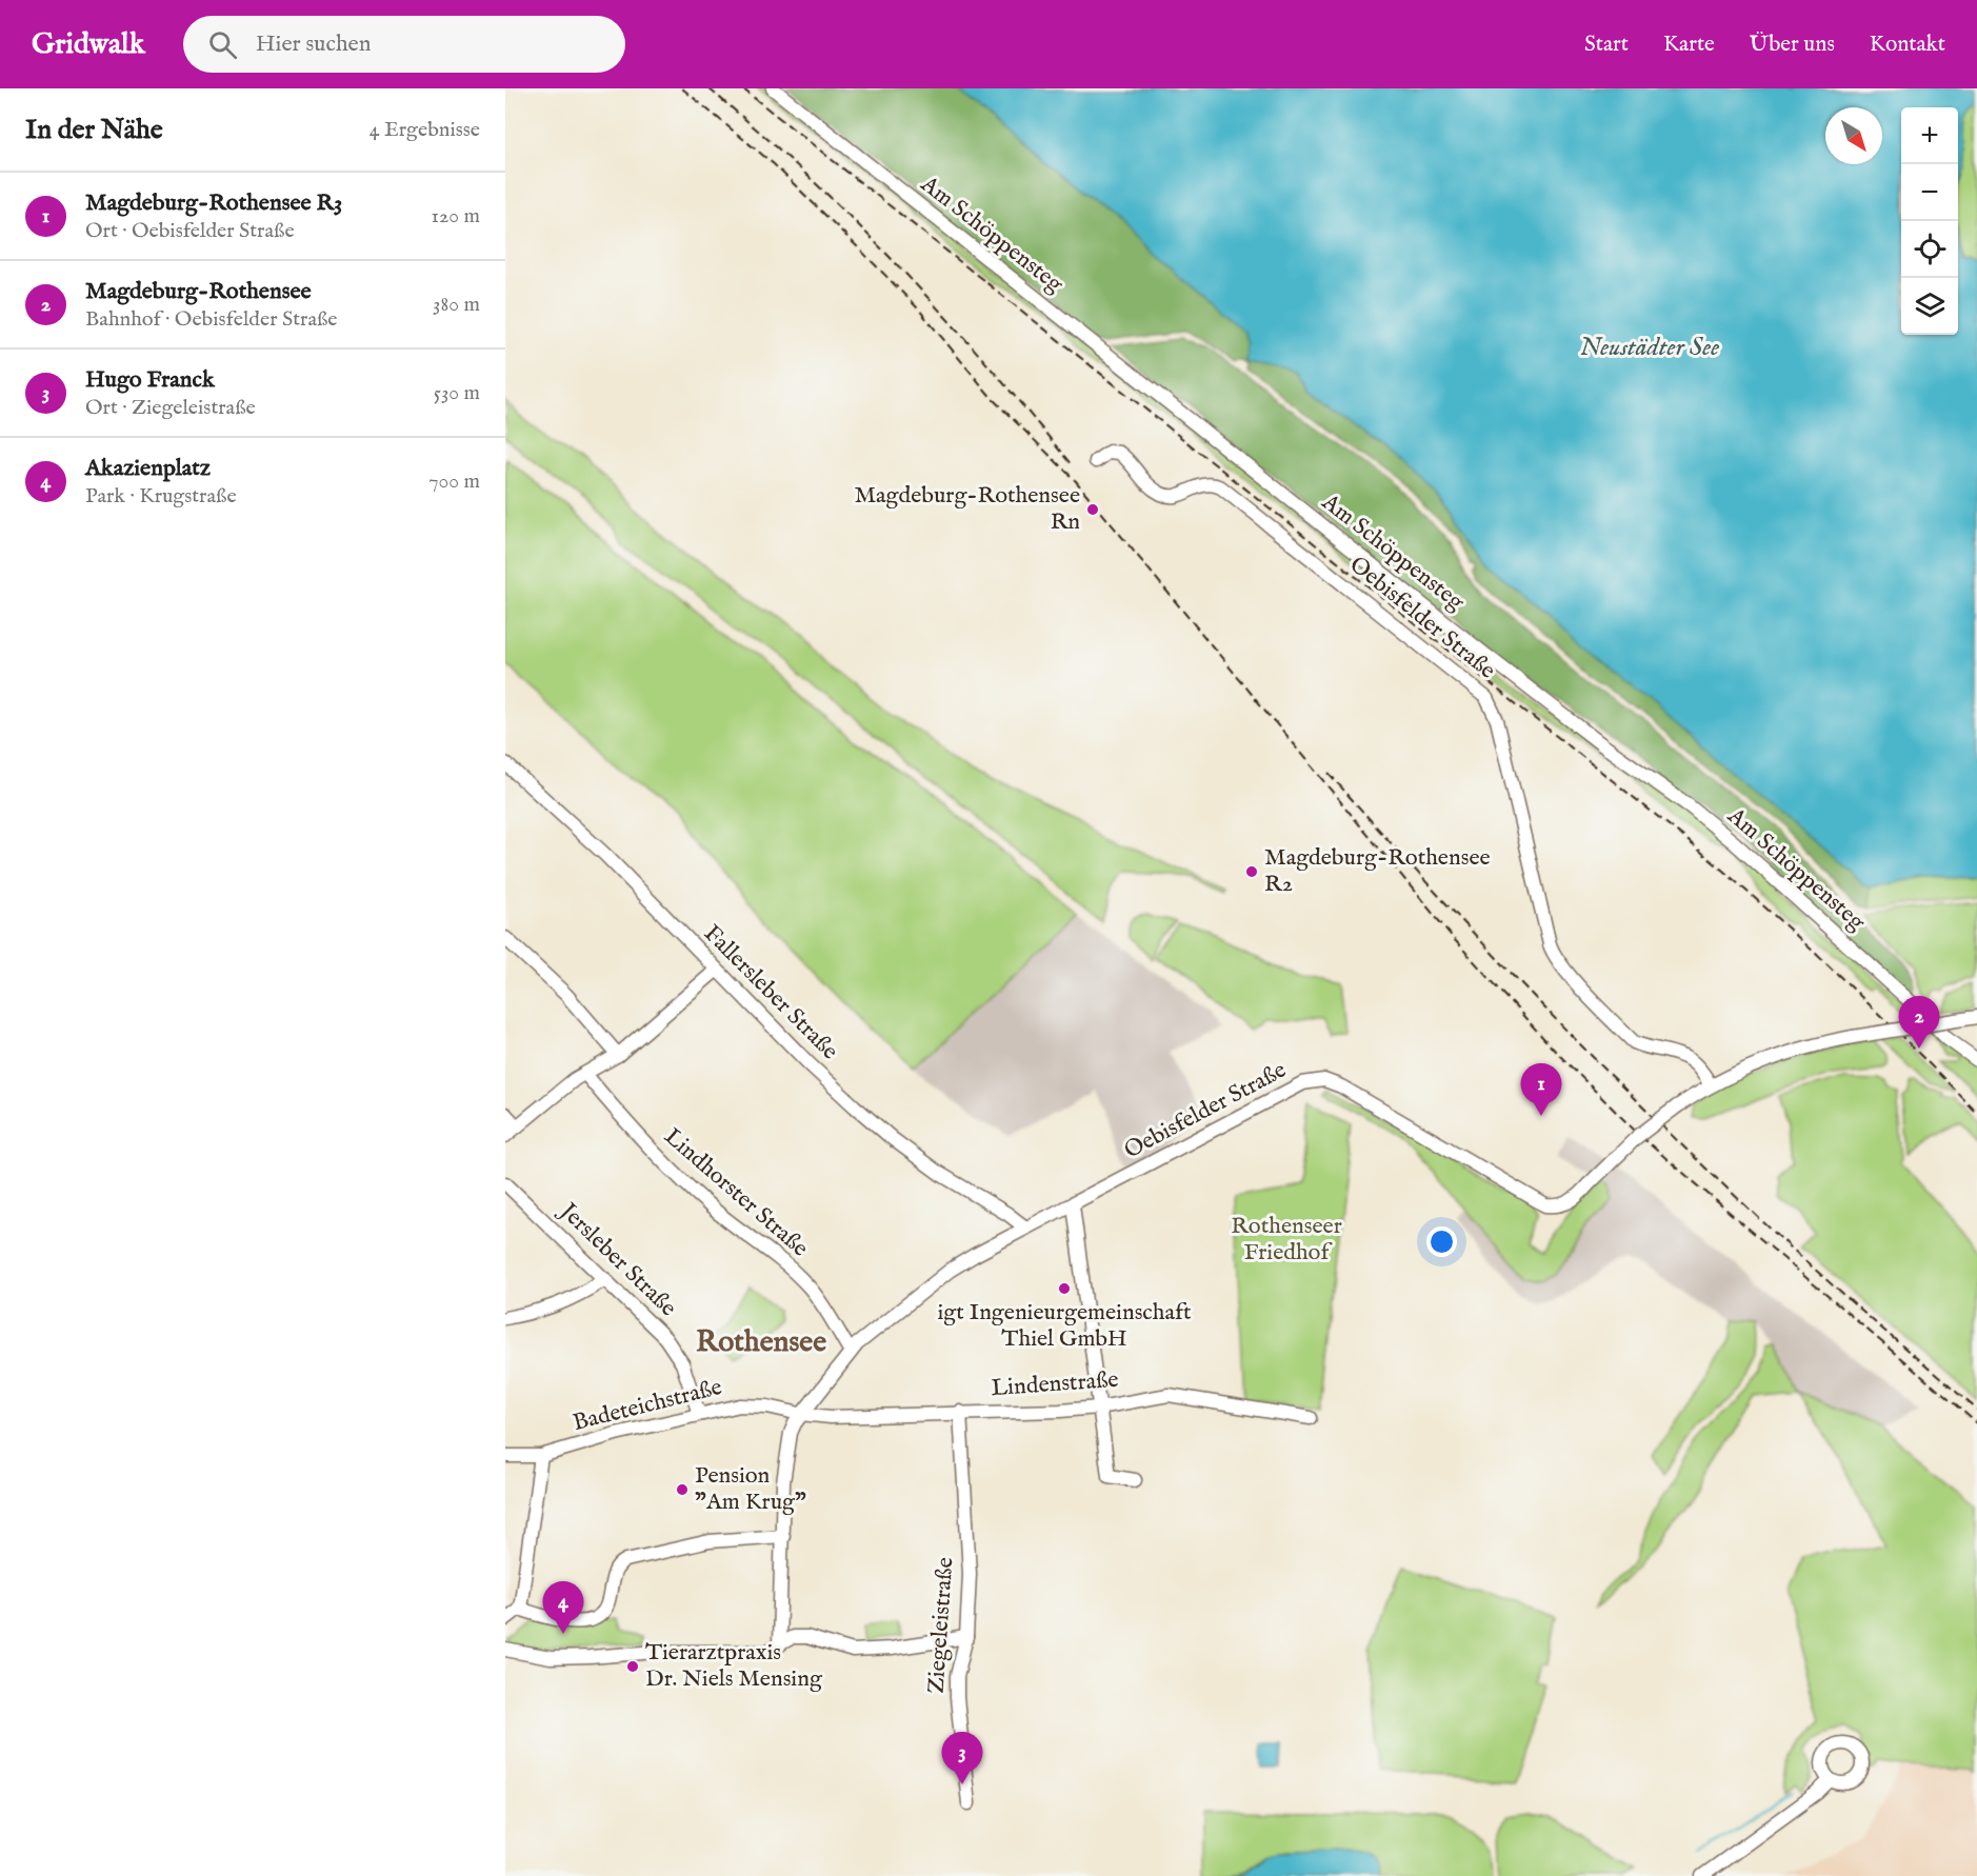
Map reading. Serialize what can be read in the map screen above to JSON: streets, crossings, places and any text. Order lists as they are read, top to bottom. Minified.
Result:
{"streets":{"street":["Am Schöppensteg","Oebisfelder Straße","Fallersleber Straße","Lindhorster Straße","Jersleber Straße","Lindenstraße","Badeteichstraße","Ziegeleistraße"]},"crossings":[["Oebisfelder Straße","Fallersleber Straße"],["Oebisfelder Straße","Lindhorster Straße"],["Oebisfelder Straße","Lindenstraße"],["Oebisfelder Straße","Badeteichstraße"],["Jersleber Straße","Badeteichstraße"],["Lindenstraße","Badeteichstraße"],["Lindenstraße","Ziegeleistraße"]],"districts":["Rothensee"],"water":["Neustädter See"],"parks":["Rothenseer Friedhof"],"places":["Magdeburg-Rothensee Rn","Magdeburg-Rothensee R2","igt Ingenieurgemeinschaft Thiel GmbH","Pension \"Am Krug\"","Tierarztpraxis Dr. Niels Mensing"],"north":"bottom right","page":{"header":"Gridwalk","search":"Hier suchen","nav":["Start","Karte","Über uns","Kontakt"],"heading":["In der Nähe","4 Ergebnisse"],"map_buttons":["+","−"],"list":[{"mark":"1","name":"Magdeburg-Rothensee R3","note":"Ort · Oebisfelder Straße","value":"120 m"},{"mark":"2","name":"Magdeburg-Rothensee","note":"Bahnhof · Oebisfelder Straße","value":"380 m"},{"mark":"3","name":"Hugo Franck","note":"Ort · Ziegeleistraße","value":"530 m"},{"mark":"4","name":"Akazienplatz","note":"Park · Krugstraße","value":"700 m"}],"pins":["2","1","4","3"]}}
